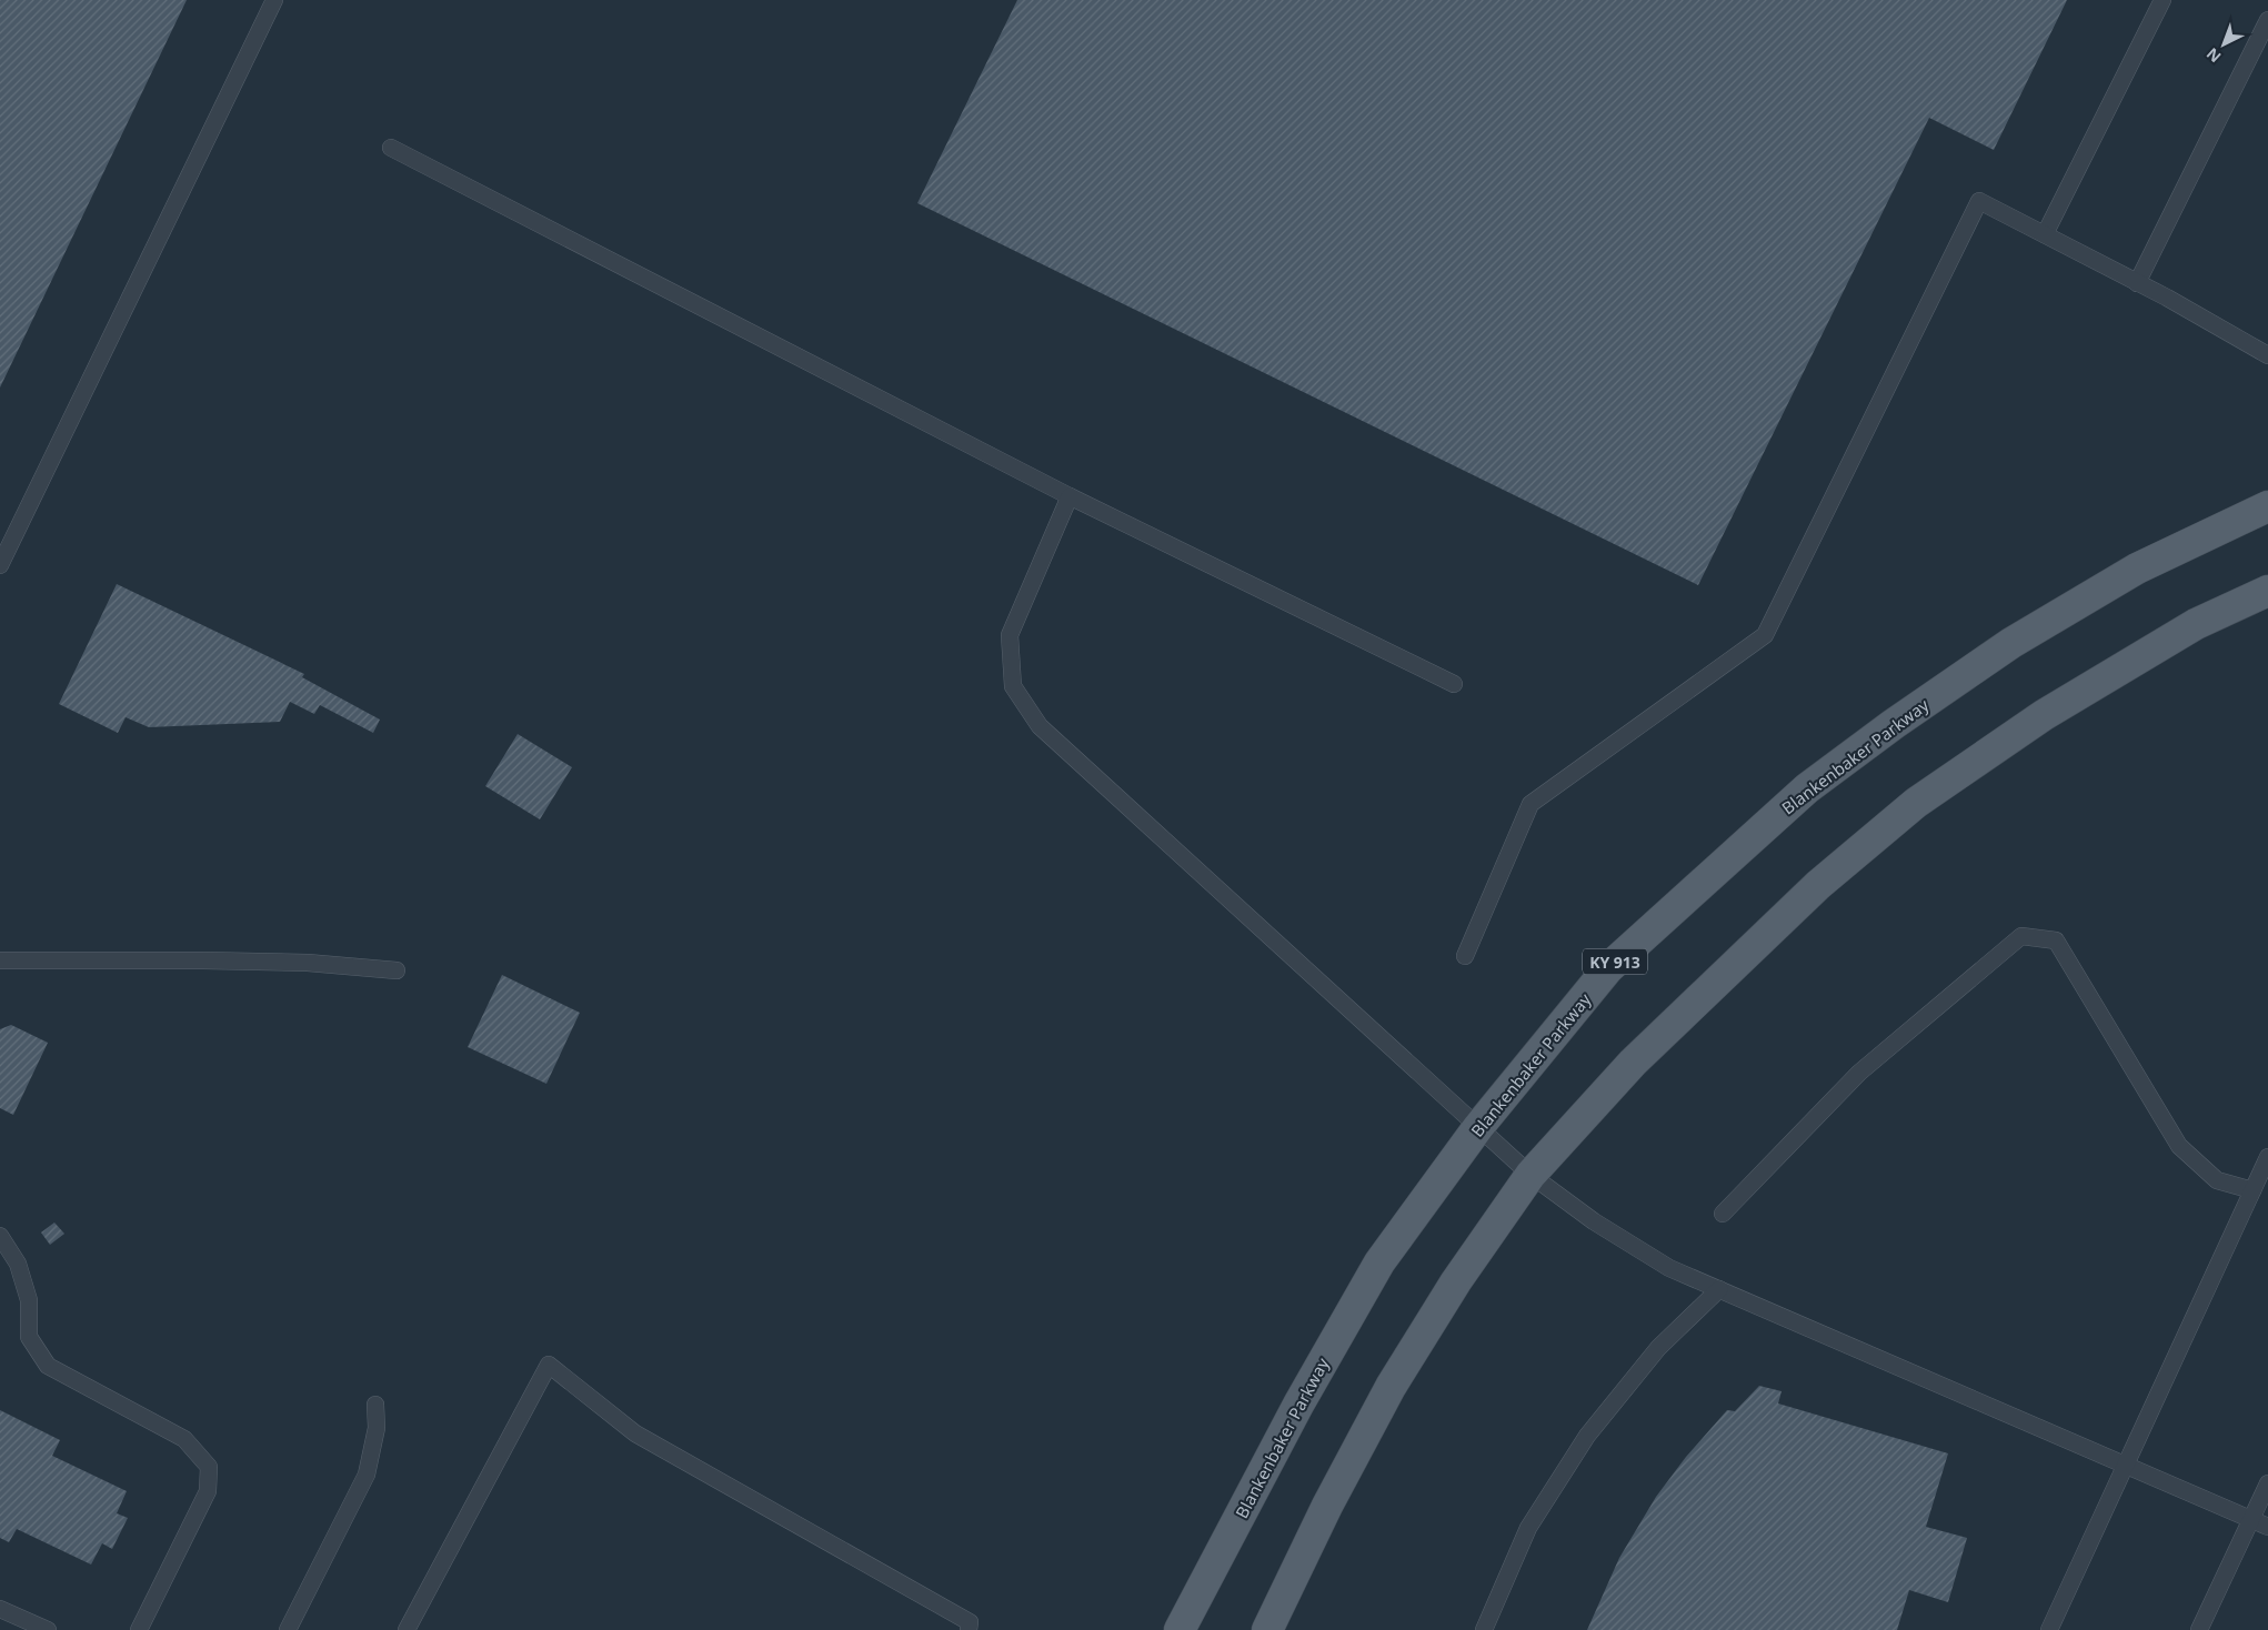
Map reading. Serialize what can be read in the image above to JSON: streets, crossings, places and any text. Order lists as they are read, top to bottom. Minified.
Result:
{"streets":{"main road":["Blankenbaker Parkway","KY 913"]},"north":"bottom left"}
